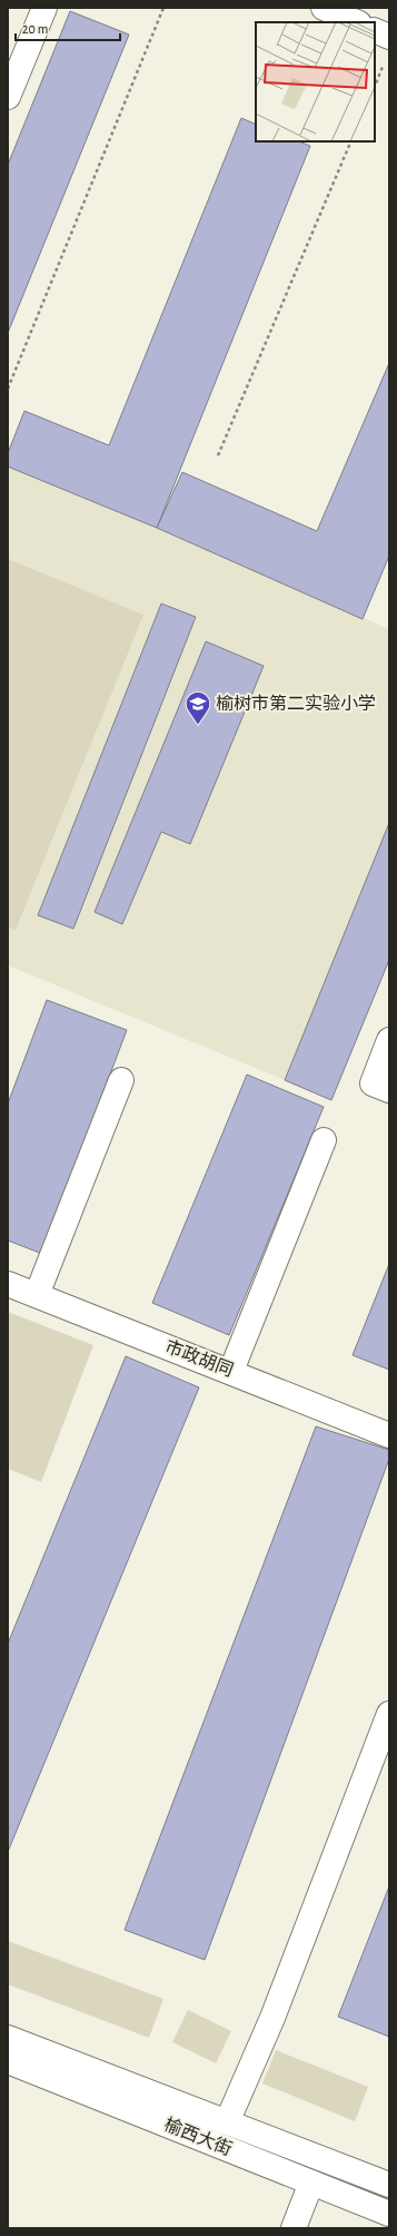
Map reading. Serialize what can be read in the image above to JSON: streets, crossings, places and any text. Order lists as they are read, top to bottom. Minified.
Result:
{"streets":{"street":["市政胡同","榆西大街"]},"places":{"school or university":["榆树市第二实验小学"]},"scale_bar":"20 m"}
